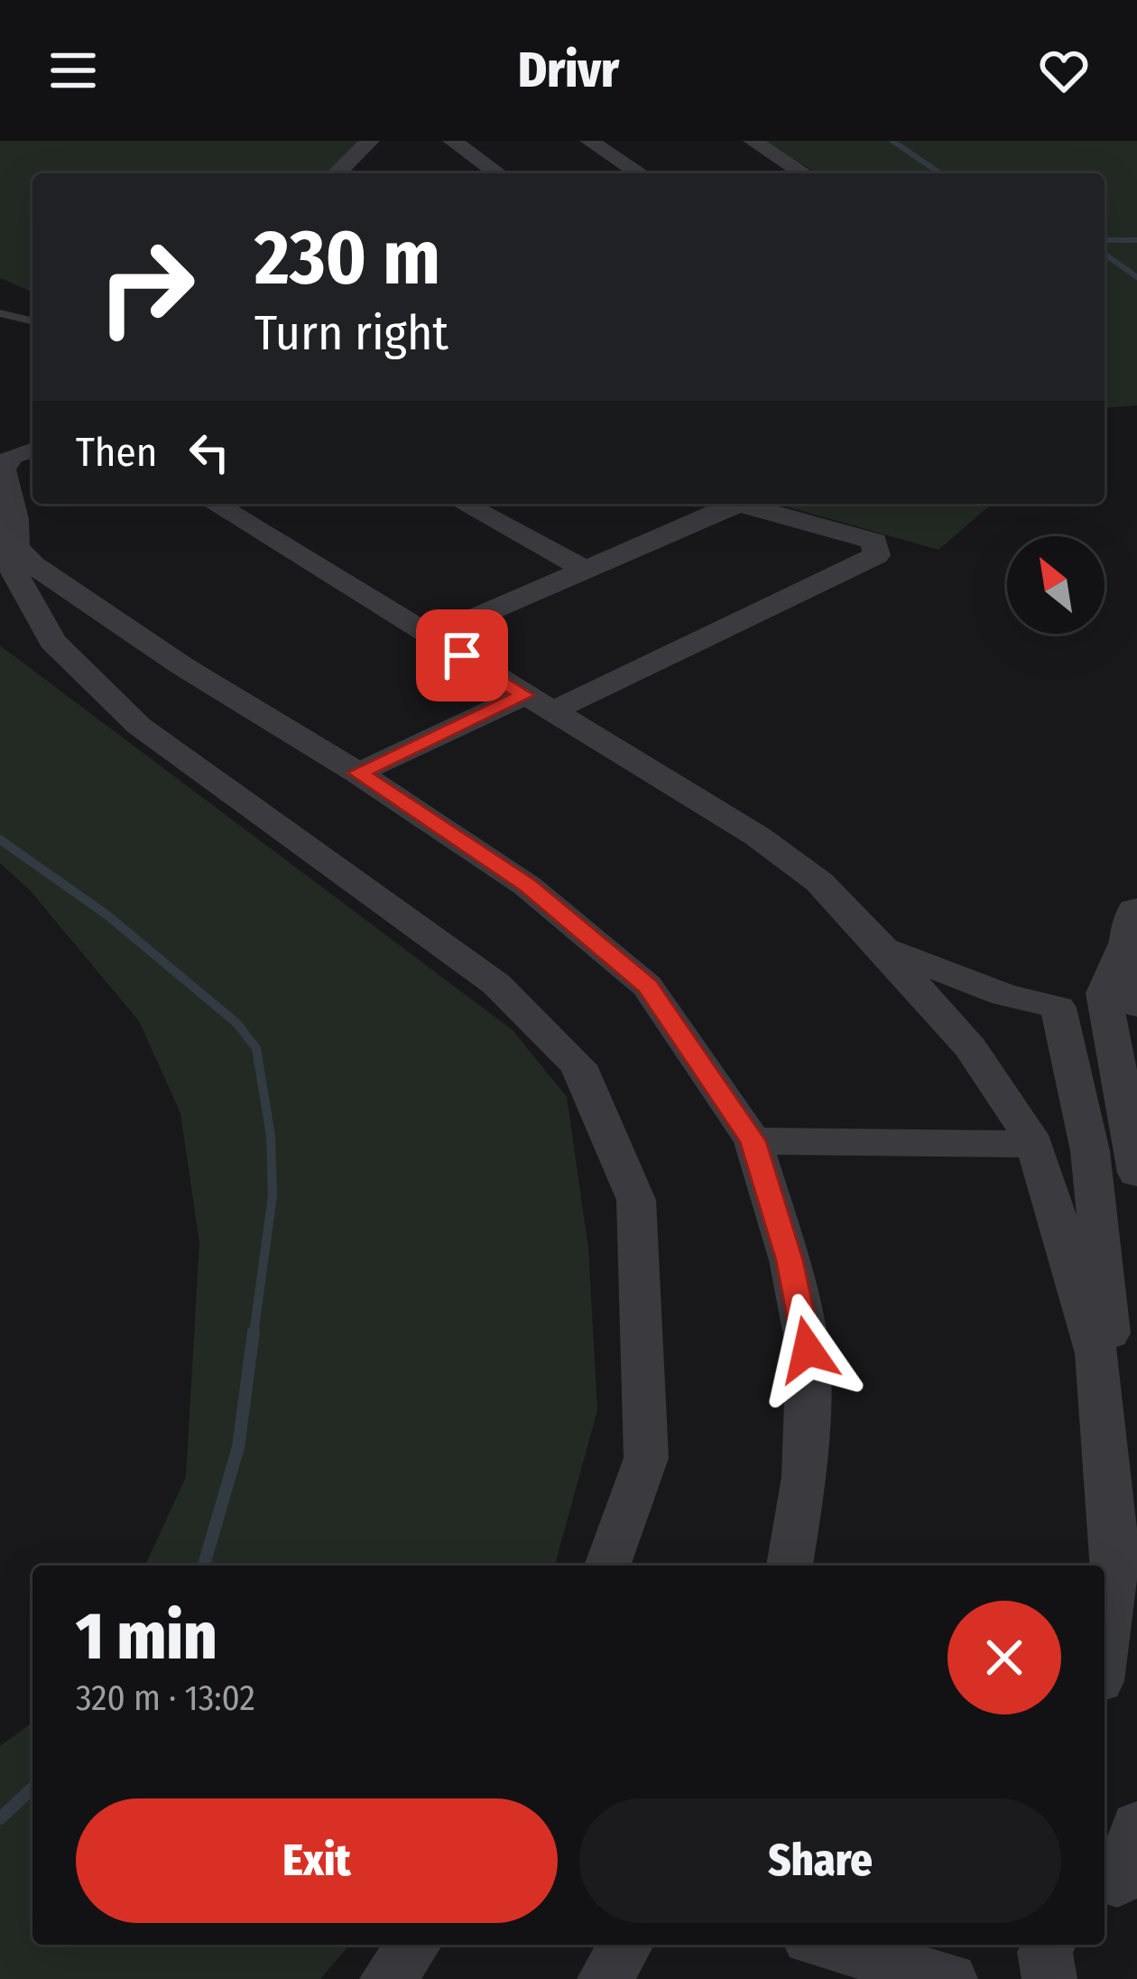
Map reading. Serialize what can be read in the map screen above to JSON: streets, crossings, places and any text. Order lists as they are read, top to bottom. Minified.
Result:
{"north":"top left","page":{"header":"Drivr","turn":["230 m","Turn right"],"then":"Then","heading":["1 min","320 m · 13:02"],"buttons":["Exit","Share"]}}
